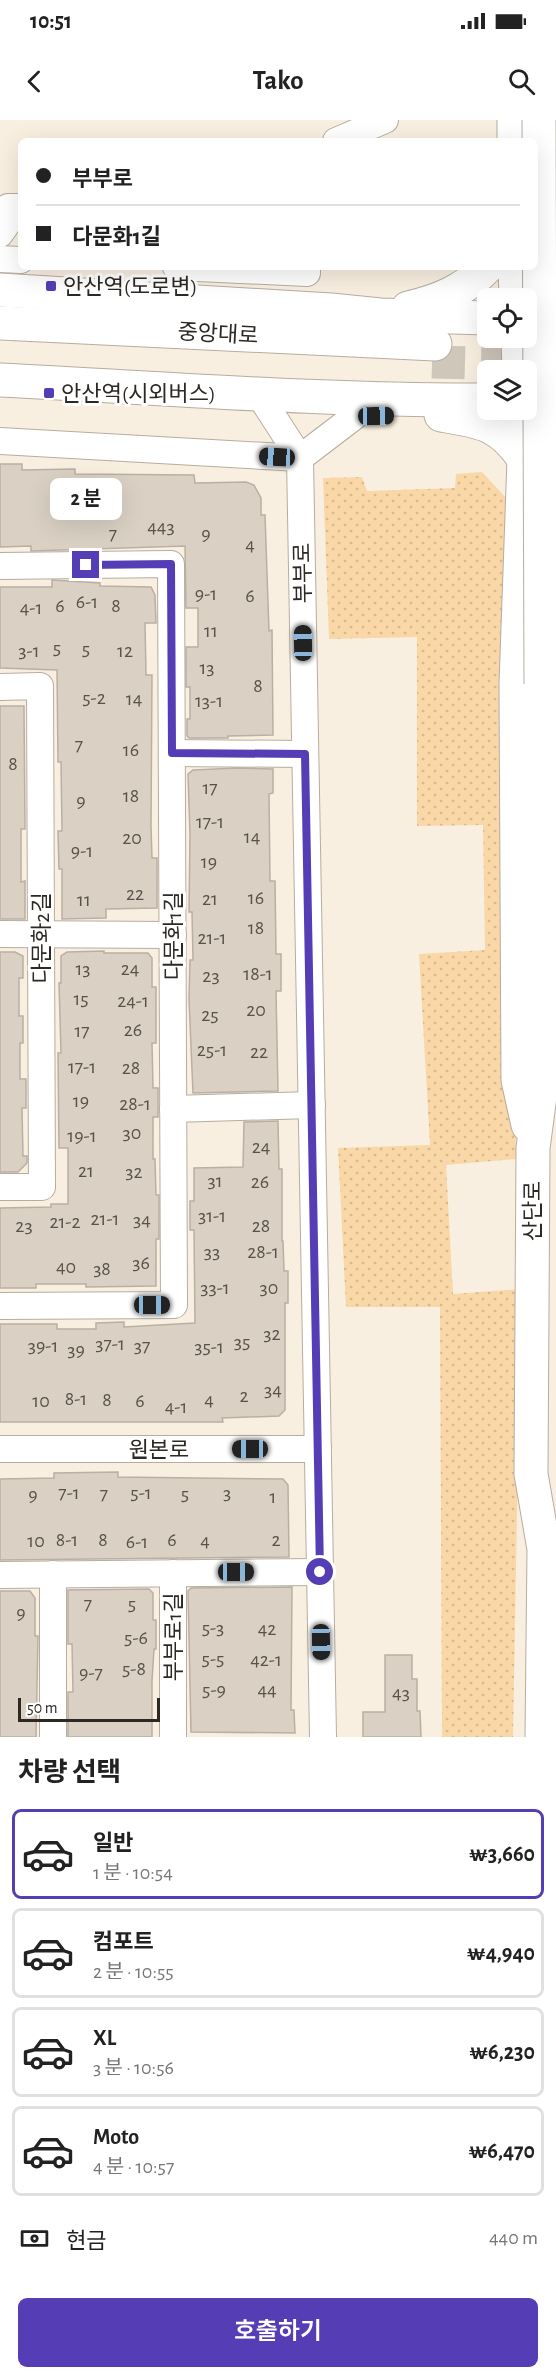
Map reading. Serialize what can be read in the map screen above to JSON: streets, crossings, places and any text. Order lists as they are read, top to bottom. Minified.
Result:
{"streets":{"main road":["중앙대로","산단로"],"street":["부부로","다문화1길","다문화2길","원본로","부부로1길"]},"crossings":[["부부로","원본로"],["부부로","부부로1길"]],"places":{"transit":["안산역(도로변)","안산역(시외버스)"]},"house_numbers":["443","7","9","4","9-1","6","6-1","6","8","4-1","11","5","5","3-1","12","13","8","5-2","14","13-1","7","16","8","17","18","9","17-1","14","20","9-1","19","22","16","21","11","18","21-1","13","24","18-1","23","15","24-1","20","25","26","17","25-1","22","17-1","28","19","28-1","30","19-1","24","21","32","31","26","31-1","21-1","34","21-2","23","28","33","28-1","36","40","38","33-1","30","32","35","37-1","39-1","37","35-1","39","34","2","8-1","8","4","10","6","4-1","7-1","5-1","3","7","5","9","1","8-1","8","6","2","10","4","6-1","7","5","9","5-3","42","5-6","5-5","42-1","5-8","9-7","5-9","44","43"],"scale_bar":"50 m","page":{"status":"10:51","header":"Tako","banner":["부부로","다문화1길"],"bubble":"2 분","scale":"50 m","heading":"차량 선택","list":[{"name":"일반","note":"1 분 · 10:54","value":"₩3,660"},{"name":"컴포트","note":"2 분 · 10:55","value":"₩4,940"},{"name":"XL","note":"3 분 · 10:56","value":"₩6,230"},{"name":"Moto","note":"4 분 · 10:57","value":"₩6,470"}],"pay":["현금","440 m"],"buttons":"호출하기"}}
